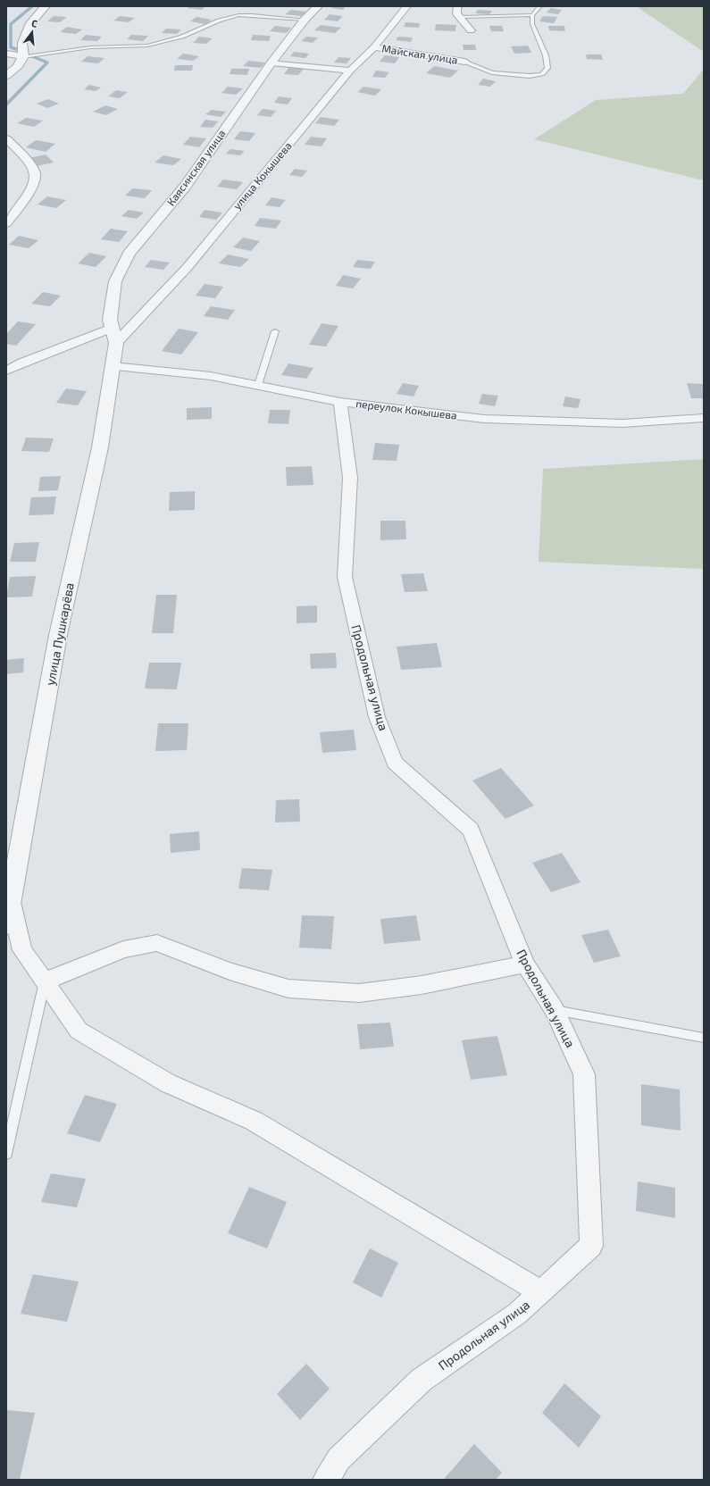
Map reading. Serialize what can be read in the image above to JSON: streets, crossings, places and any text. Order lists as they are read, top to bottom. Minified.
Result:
{"streets":{"street":["Майская улица","Каясинская улица","улица Кокышева","переулок Кокышева","улица Пушкарёва","Продольная улица"]},"crossings":[["Майская улица","улица Кокышева"],["Каясинская улица","улица Кокышева"],["Каясинская улица","улица Пушкарёва"],["улица Кокышева","улица Пушкарёва"],["переулок Кокышева","улица Пушкарёва"],["переулок Кокышева","Продольная улица"]],"north":"top"}
